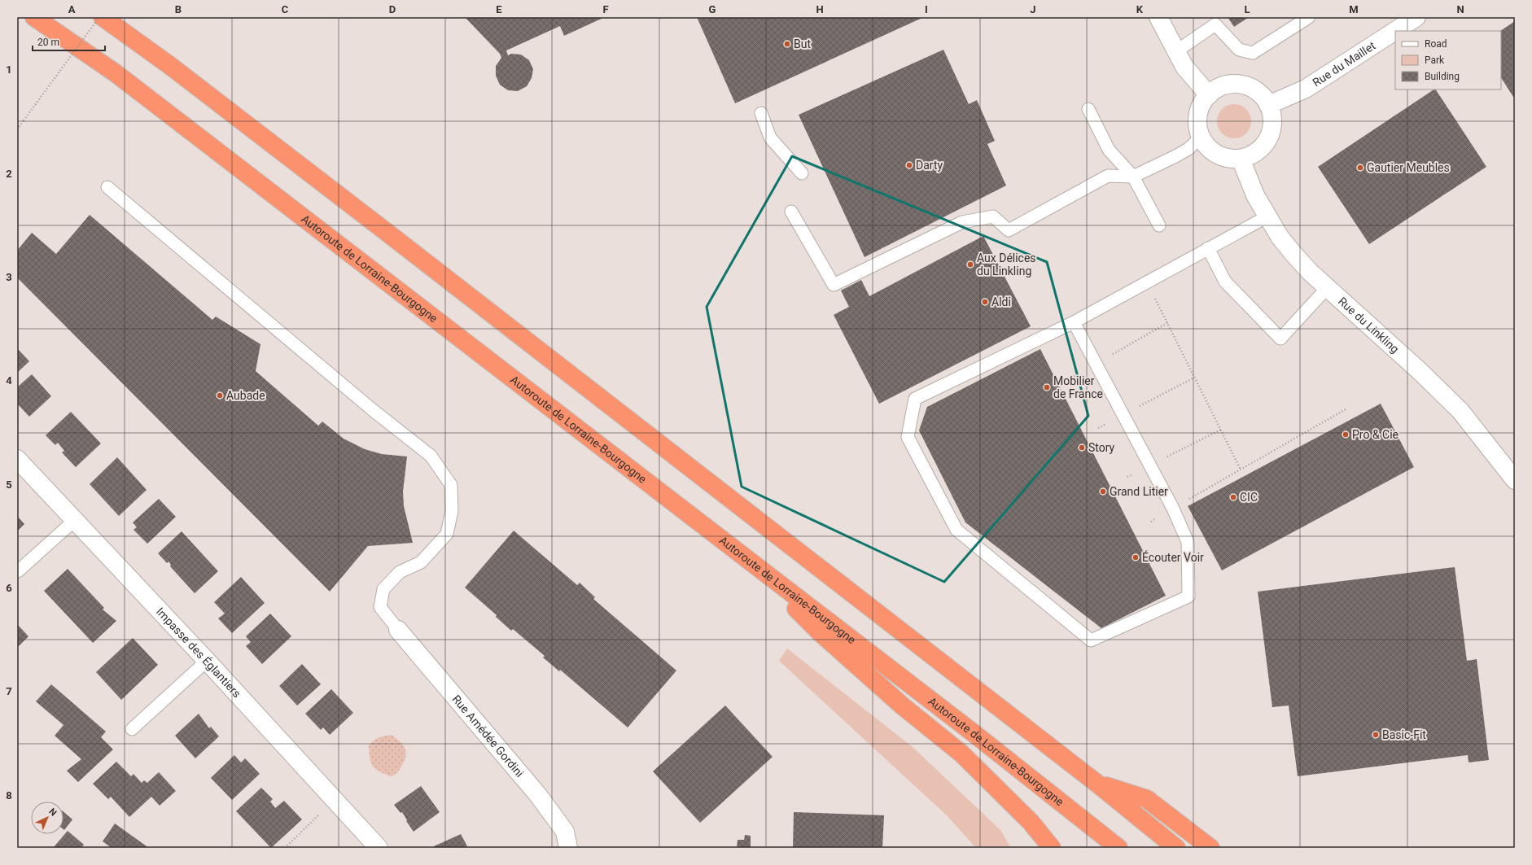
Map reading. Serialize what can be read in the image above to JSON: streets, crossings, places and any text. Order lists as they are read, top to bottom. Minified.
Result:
{"streets":{"highway":["Autoroute de Lorraine-Bourgogne"],"street":["Rue du Maillet","Rue du Linkling","Impasse des Églantiers","Rue Amédée Gordini"]},"crossings":[["Rue du Maillet","Rue du Linkling"]],"places":["But","Darty","Gautier Meubles","Aux Délices du Linkling","Aldi","Mobilier de France","Aubade","Pro & Cie","Story","Grand Litier","CIC","Écouter Voir","Basic-Fit"],"legend":["Road","Park","Building"],"scale_bar":"20 m","north":"top right","grid":{"columns":["A","B","C","D","E","F","G","H","I","J","K","L","M","N"],"rows":["1","2","3","4","5","6","7","8"]}}
